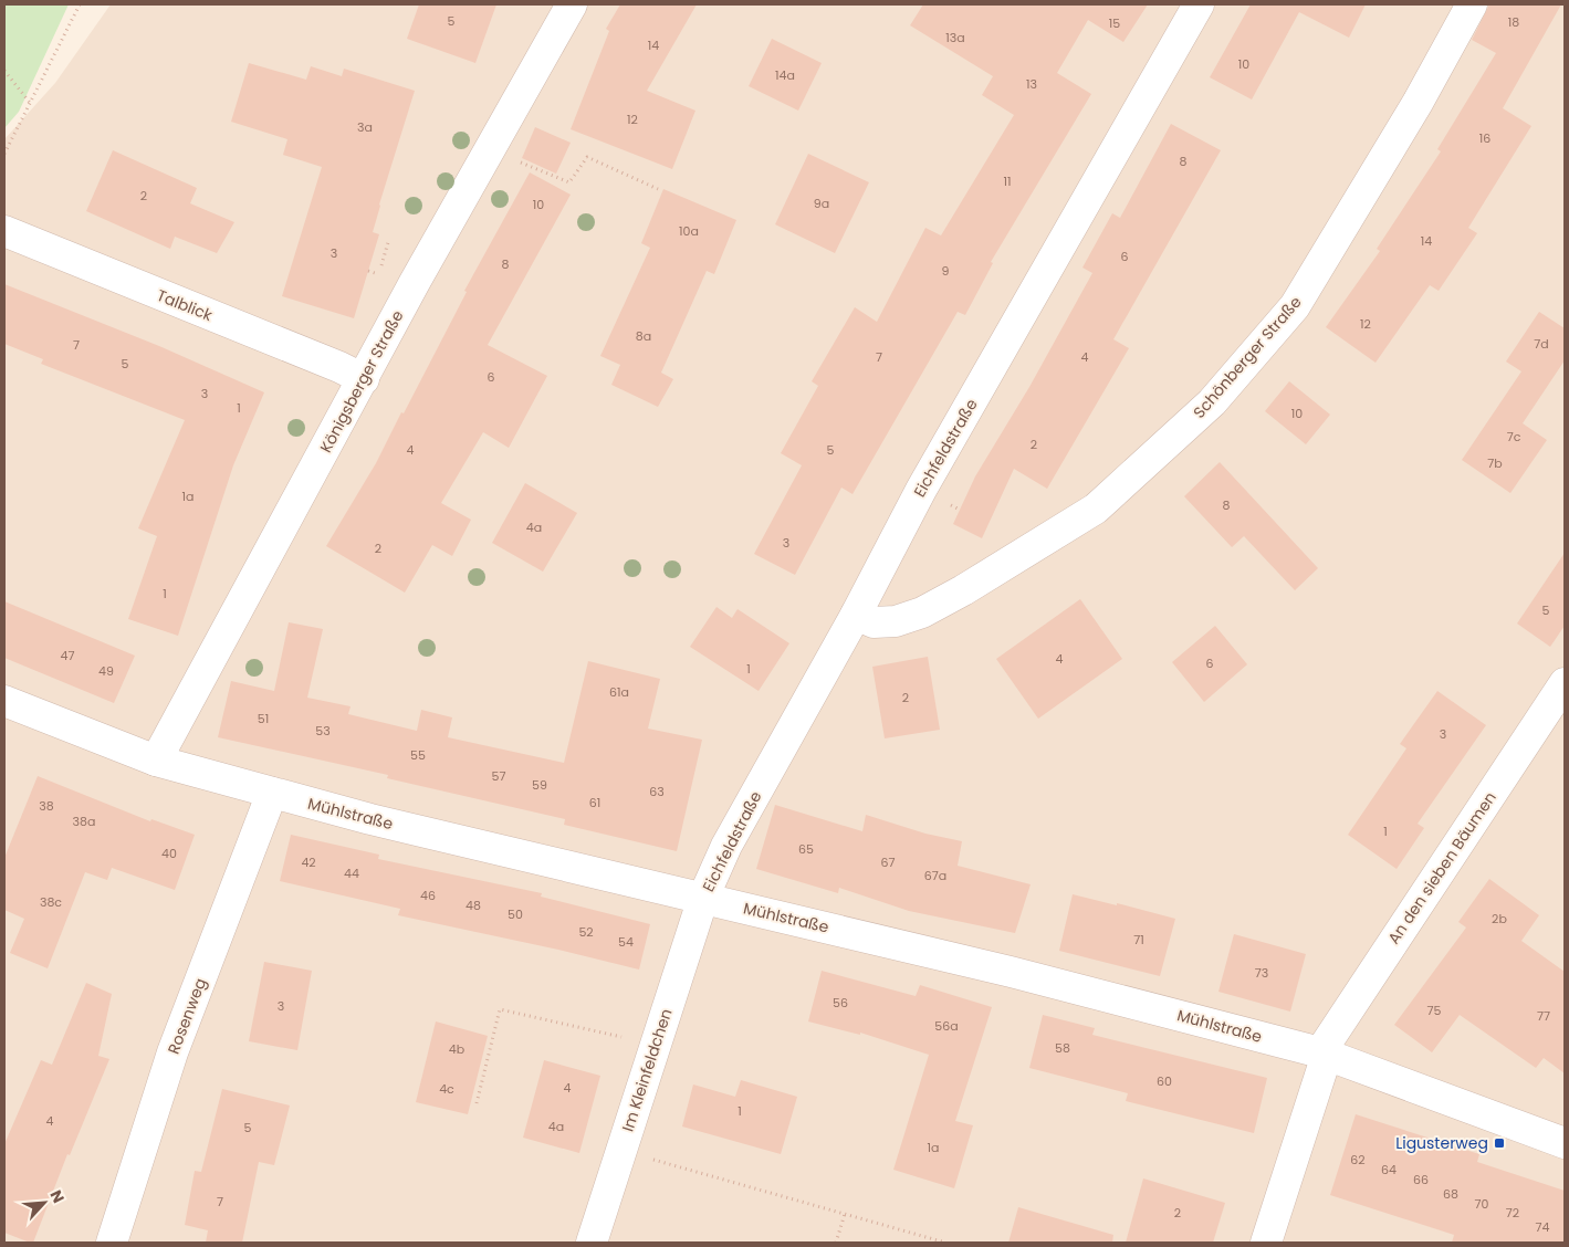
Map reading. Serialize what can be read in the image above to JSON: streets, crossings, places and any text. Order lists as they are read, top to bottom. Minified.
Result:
{"streets":{"street":["Talblick","Schönberger Straße","Königsberger Straße","Eichfeldstraße","Mühlstraße","An den sieben Bäumen","Rosenweg","Im Kleinfeldchen"]},"crossings":[["Talblick","Königsberger Straße"],["Schönberger Straße","Eichfeldstraße"],["Königsberger Straße","Mühlstraße"],["Eichfeldstraße","Mühlstraße"],["Eichfeldstraße","Im Kleinfeldchen"],["Mühlstraße","An den sieben Bäumen"],["Mühlstraße","Rosenweg"],["Mühlstraße","Im Kleinfeldchen"]],"places":{"transit":["Ligusterweg"]},"house_numbers":["5","18","15","13a","14","10","14a","13","12","3a","16","8","11","2","9a","10","10a","14","3","6","8","9","12","8a","7d","7","7","4","5","6","3","1","10","7c","2","4","5","7b","1a","8","4a","3","2","1","5","47","4","6","1","49","61a","2","51","53","3","55","57","59","63","61","38","38a","1","65","40","42","67","44","67a","46","38c","48","50","2b","52","71","54","73","56","3","75","77","56a","58","4b","60","4","4c","1","4","4a","5","1a","62","64","66","68","7","70","2","72","74"],"north":"top right"}
